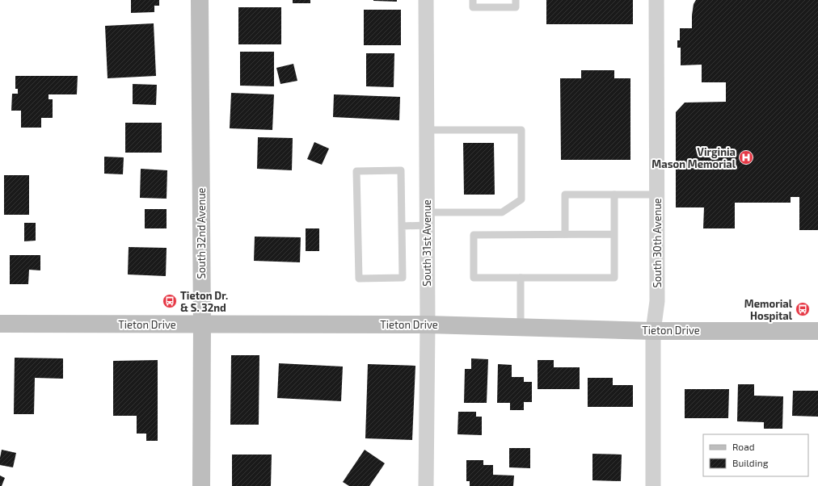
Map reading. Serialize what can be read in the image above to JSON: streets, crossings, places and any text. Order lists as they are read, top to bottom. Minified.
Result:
{"streets":{"main road":["South 32nd Avenue","Tieton Drive"],"street":["South 31st Avenue","South 30th Avenue"]},"crossings":[["South 32nd Avenue","Tieton Drive"],["South 31st Avenue","Tieton Drive"],["South 30th Avenue","Tieton Drive"]],"places":{"hospital":["Virginia Mason Memorial"],"bus stop":["Tieton Dr. & S. 32nd","Memorial Hospital"]},"legend":["Road","Building"]}
